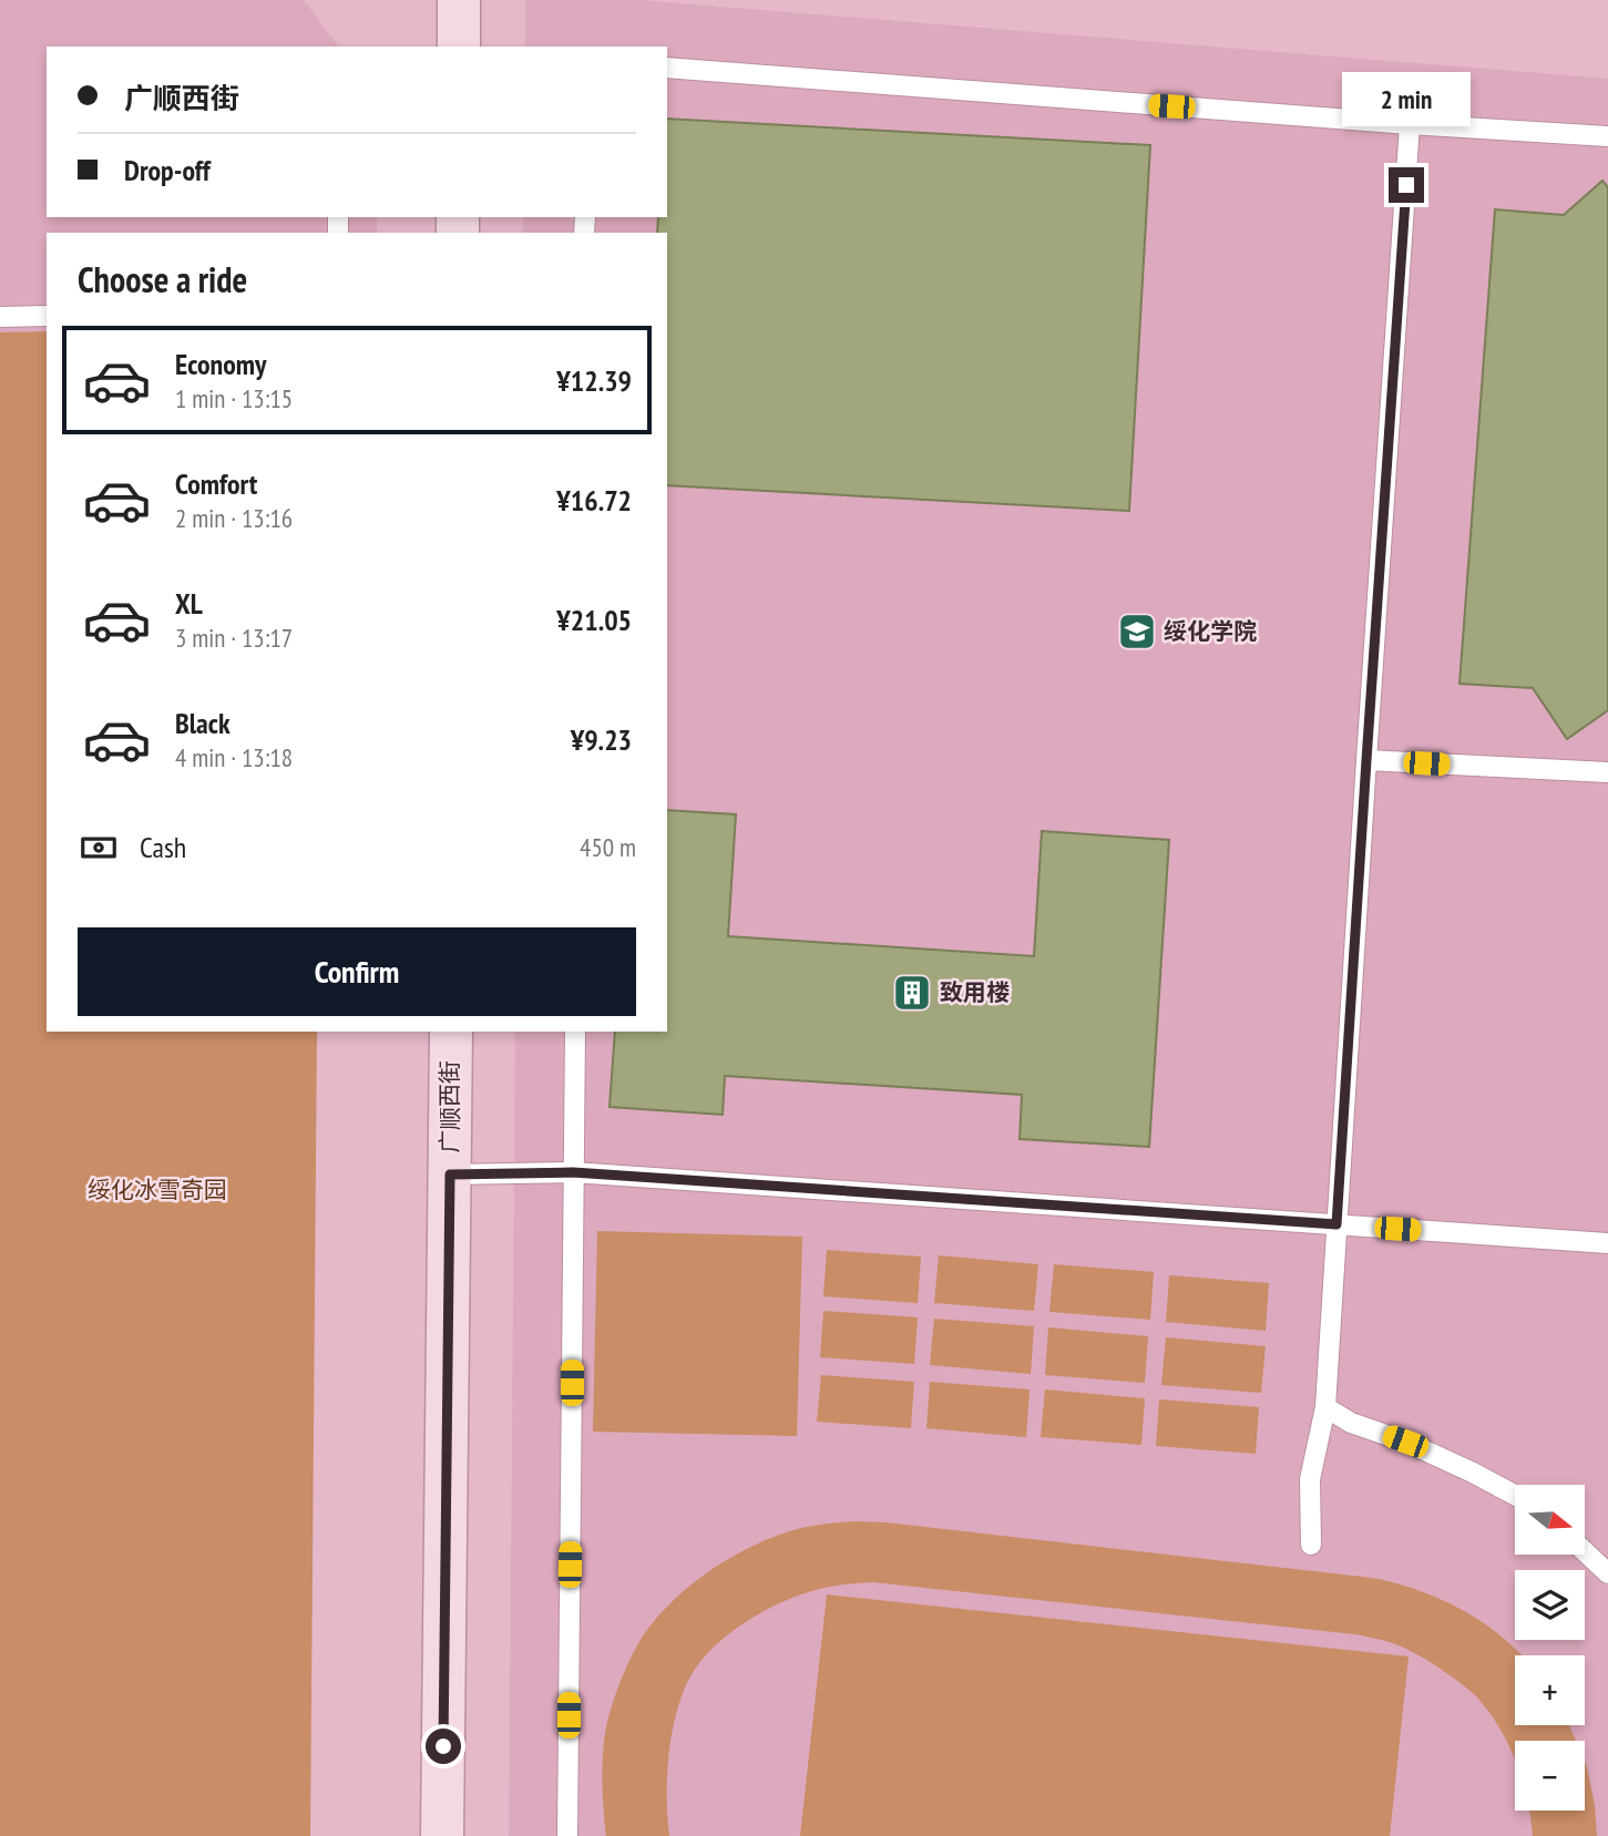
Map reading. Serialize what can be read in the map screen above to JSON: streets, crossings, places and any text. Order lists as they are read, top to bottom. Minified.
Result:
{"streets":{"main road":["广顺西街"]},"parks":["绥化冰雪奇园"],"places":{"school or university":["绥化学院"],"building":["致用楼"]},"north":"right","page":{"banner":["广顺西街","Drop-off"],"bubble":"2 min","heading":"Choose a ride","list":[{"name":"Economy","note":"1 min · 13:15","value":"¥12.39"},{"name":"Comfort","note":"2 min · 13:16","value":"¥16.72"},{"name":"XL","note":"3 min · 13:17","value":"¥21.05"},{"name":"Black","note":"4 min · 13:18","value":"¥9.23"}],"pay":["Cash","450 m"],"buttons":"Confirm","map_buttons":["+","−"]}}
